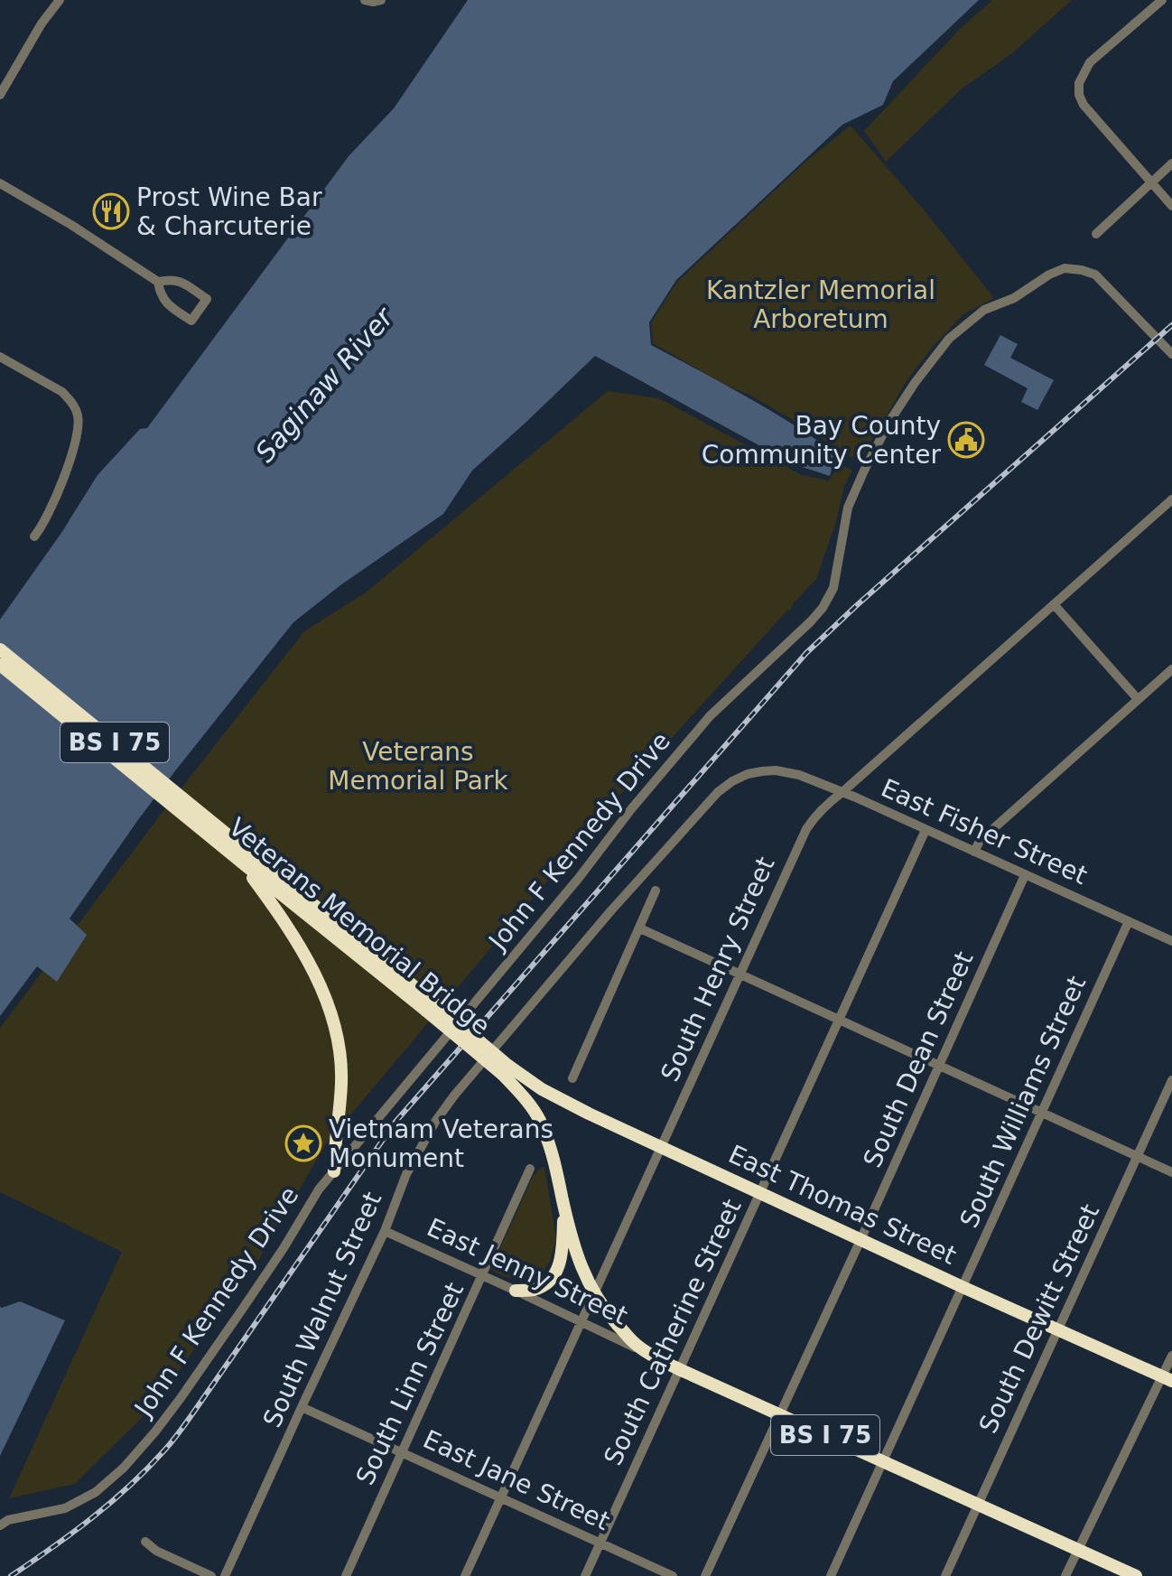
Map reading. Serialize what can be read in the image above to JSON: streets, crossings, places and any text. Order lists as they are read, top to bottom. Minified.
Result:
{"streets":{"highway":["BS I 75","Veterans Memorial Bridge","East Thomas Street","East Jenny Street"],"street":["East Fisher Street","John F Kennedy Drive","South Henry Street","South Dean Street","South Williams Street","South Walnut Street","South Dewitt Street","South Catherine Street","South Linn Street","East Jane Street"]},"crossings":[["BS I 75","East Jenny Street"],["East Fisher Street","South Henry Street"],["East Fisher Street","South Dean Street"],["East Fisher Street","South Williams Street"],["East Fisher Street","South Walnut Street"],["East Fisher Street","South Catherine Street"],["Veterans Memorial Bridge","South Henry Street"],["Veterans Memorial Bridge","East Thomas Street"],["Veterans Memorial Bridge","East Jenny Street"],["South Henry Street","East Thomas Street"],["South Henry Street","East Jenny Street"],["South Henry Street","East Jane Street"],["South Dean Street","East Thomas Street"],["South Dean Street","East Jenny Street"],["South Williams Street","East Thomas Street"],["South Williams Street","East Jenny Street"],["East Thomas Street","South Dewitt Street"],["East Thomas Street","South Catherine Street"],["East Jenny Street","South Walnut Street"],["East Jenny Street","South Dewitt Street"],["East Jenny Street","South Catherine Street"],["East Jenny Street","South Linn Street"],["South Walnut Street","East Jane Street"],["South Catherine Street","East Jane Street"],["South Linn Street","East Jane Street"]],"water":["Saginaw River"],"parks":["Kantzler Memorial Arboretum","Veterans Memorial Park"],"places":{"restaurant":["Prost Wine Bar & Charcuterie"],"public building":["Bay County Community Center"],"place":["Vietnam Veterans Monument"]}}
